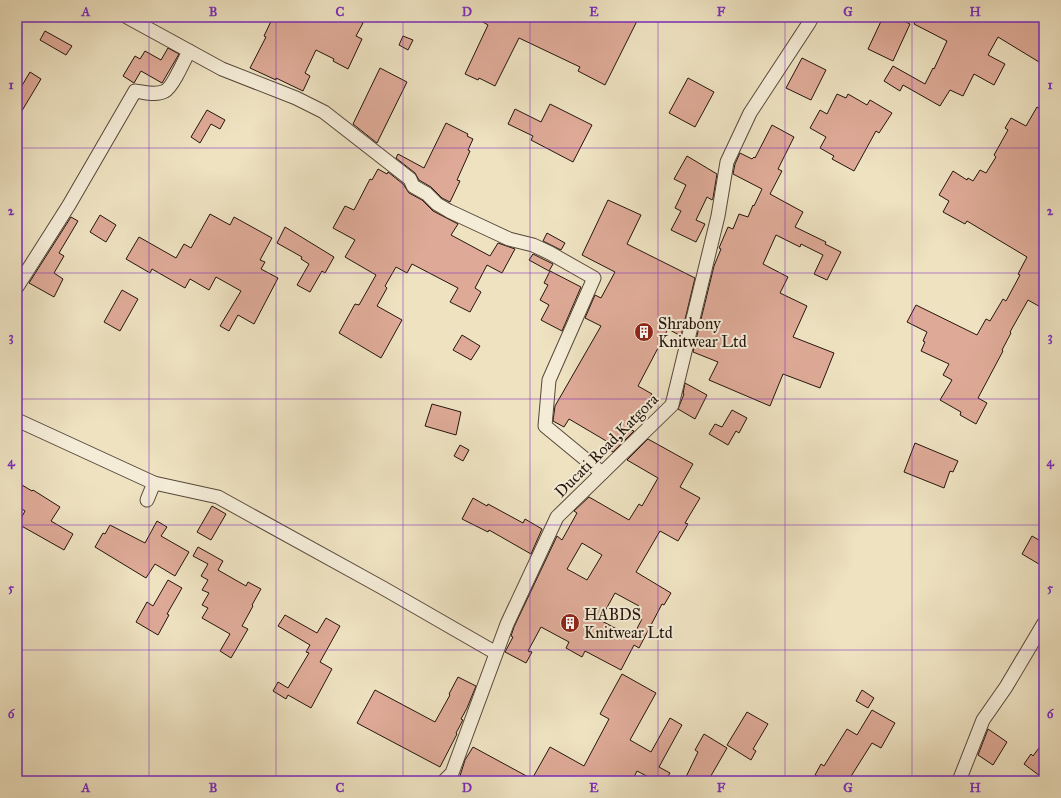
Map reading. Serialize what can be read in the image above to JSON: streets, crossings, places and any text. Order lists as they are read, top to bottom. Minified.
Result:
{"streets":{"street":["Ducati Road,Katgora"]},"places":{"building":["Shrabony Knitwear Ltd","HABDS Knitwear Ltd"]},"grid":{"columns":["A","B","C","D","E","F","G","H"],"rows":["1","2","3","4","5","6"]}}
